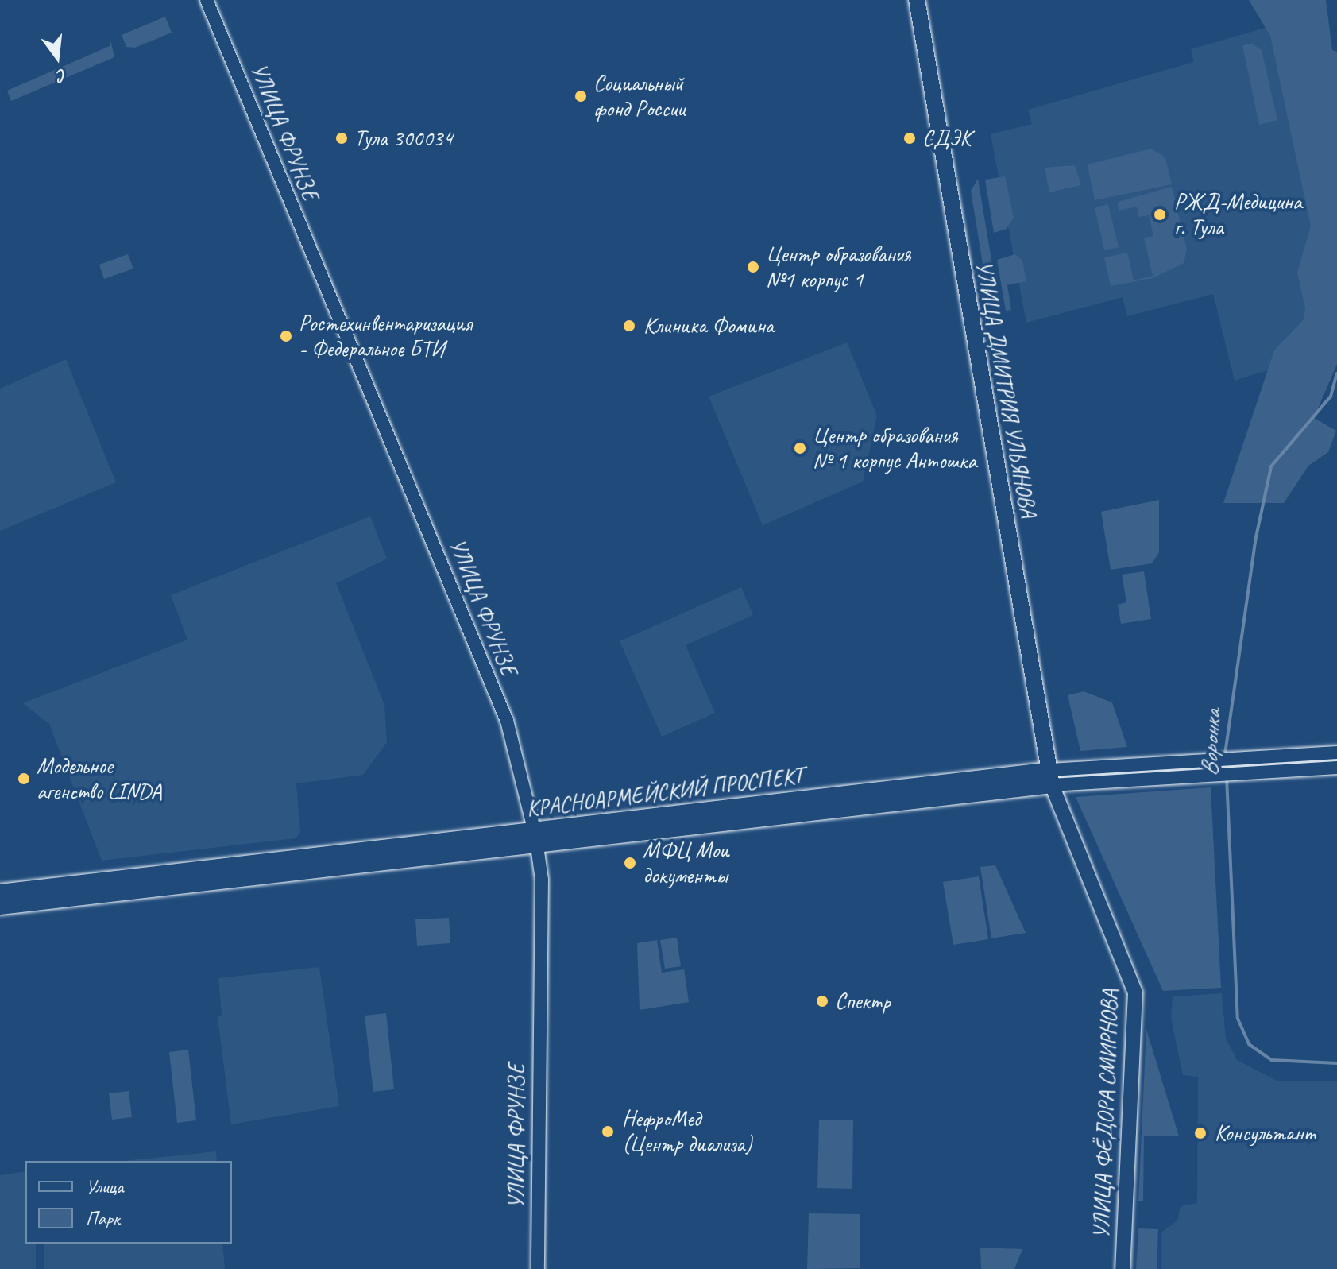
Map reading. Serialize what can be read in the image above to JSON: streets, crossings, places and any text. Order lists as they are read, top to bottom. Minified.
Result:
{"streets":{"main road":["УЛИЦА ФРУНЗЕ","УЛИЦА ДМИТРИЯ УЛЬЯНОВА","КРАСНОАРМЕЙСКИЙ ПРОСПЕКТ","УЛИЦА ФЁДОРА СМИРНОВА"]},"crossings":[["УЛИЦА ФРУНЗЕ","КРАСНОАРМЕЙСКИЙ ПРОСПЕКТ"],["УЛИЦА ДМИТРИЯ УЛЬЯНОВА","КРАСНОАРМЕЙСКИЙ ПРОСПЕКТ"],["УЛИЦА ДМИТРИЯ УЛЬЯНОВА","УЛИЦА ФЁДОРА СМИРНОВА"],["КРАСНОАРМЕЙСКИЙ ПРОСПЕКТ","УЛИЦА ФЁДОРА СМИРНОВА"]],"water":["Воронка"],"places":["Социальный фонд России","Тула 300034","СДЭК","РЖД-Медицина г. Тула","Центр образования №1 корпус 1","Клиника Фомина","Ростехинвентаризация - Федеральное БТИ","Центр образования № 1 корпус Антошка","Модельное агенство LINDA","МФЦ Мои документы","Спектр","НефроМед (Центр диализа)","Консультант"],"legend":["Улица","Парк"],"north":"bottom"}
